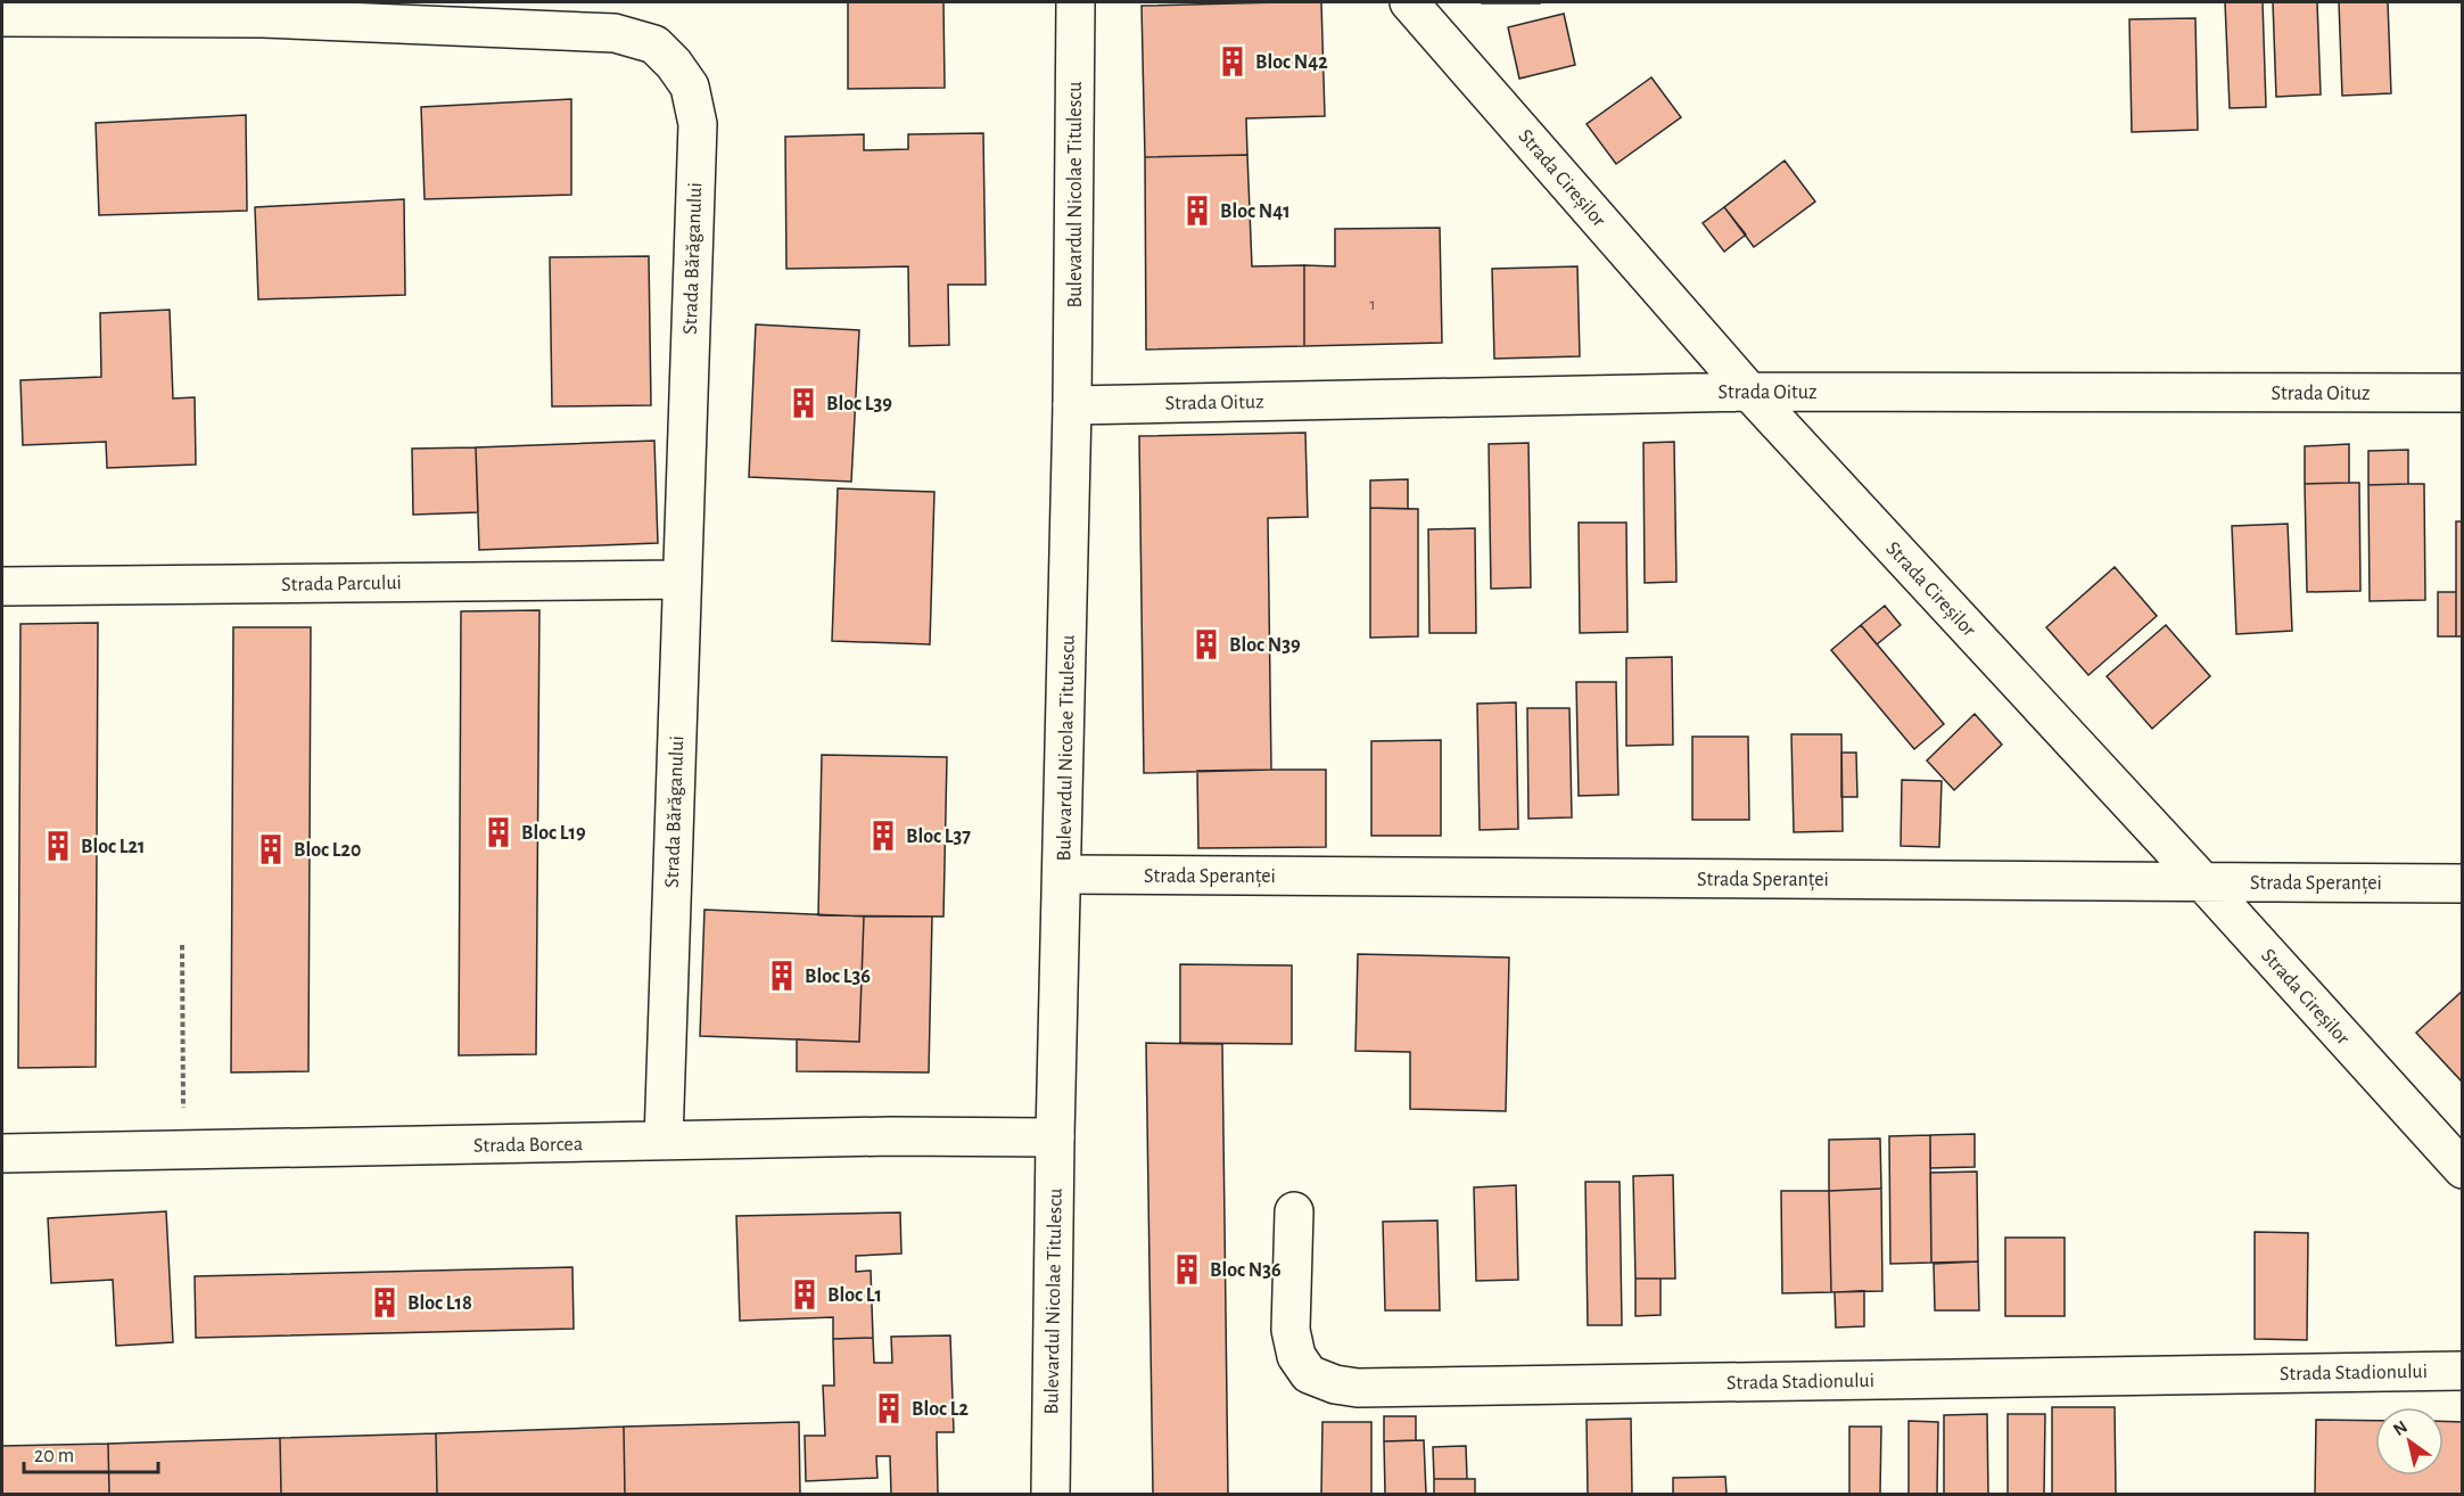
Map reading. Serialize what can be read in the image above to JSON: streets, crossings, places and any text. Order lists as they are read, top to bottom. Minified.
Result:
{"streets":{"street":["Strada Cireșilor","Bulevardul Nicolae Titulescu","Strada Bărăganului","Strada Oituz","Strada Parcului","Strada Speranței","Strada Borcea","Strada Stadionului"]},"crossings":[["Strada Cireșilor","Strada Oituz"],["Strada Cireșilor","Strada Speranței"],["Bulevardul Nicolae Titulescu","Strada Oituz"],["Bulevardul Nicolae Titulescu","Strada Speranței"],["Bulevardul Nicolae Titulescu","Strada Borcea"],["Strada Bărăganului","Strada Parcului"],["Strada Bărăganului","Strada Borcea"]],"places":{"building":["Bloc N42","Bloc N41","Bloc L39","Bloc N39","Bloc L19","Bloc L37","Bloc L21","Bloc L20","Bloc L36","Bloc N36","Bloc L1","Bloc L18","Bloc L2"]},"house_numbers":["1"],"scale_bar":"20 m","north":"top left"}
